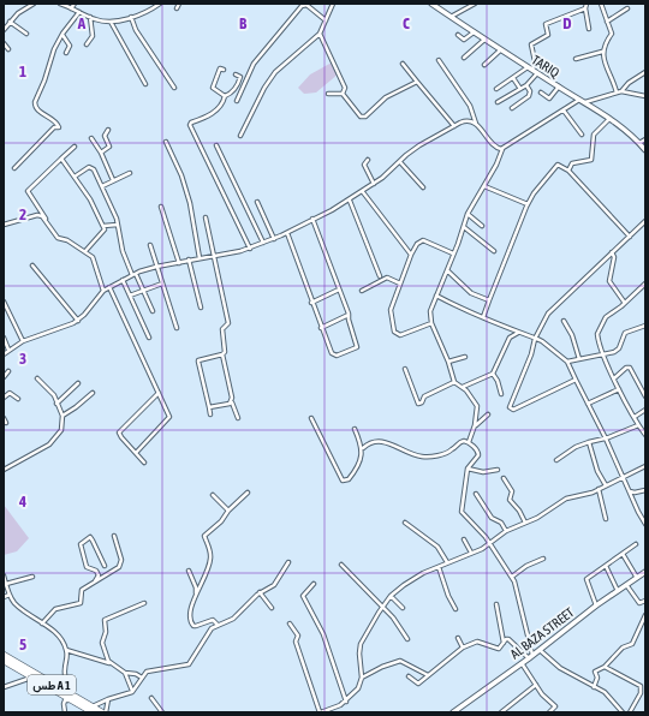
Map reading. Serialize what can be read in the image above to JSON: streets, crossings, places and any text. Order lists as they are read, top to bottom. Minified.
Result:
{"streets":{"highway":["طس A 1"],"main road":["TARIQ","AL BAZA STREET"]},"grid":{"columns":["A","B","C","D"],"rows":["1","2","3","4","5"]}}
